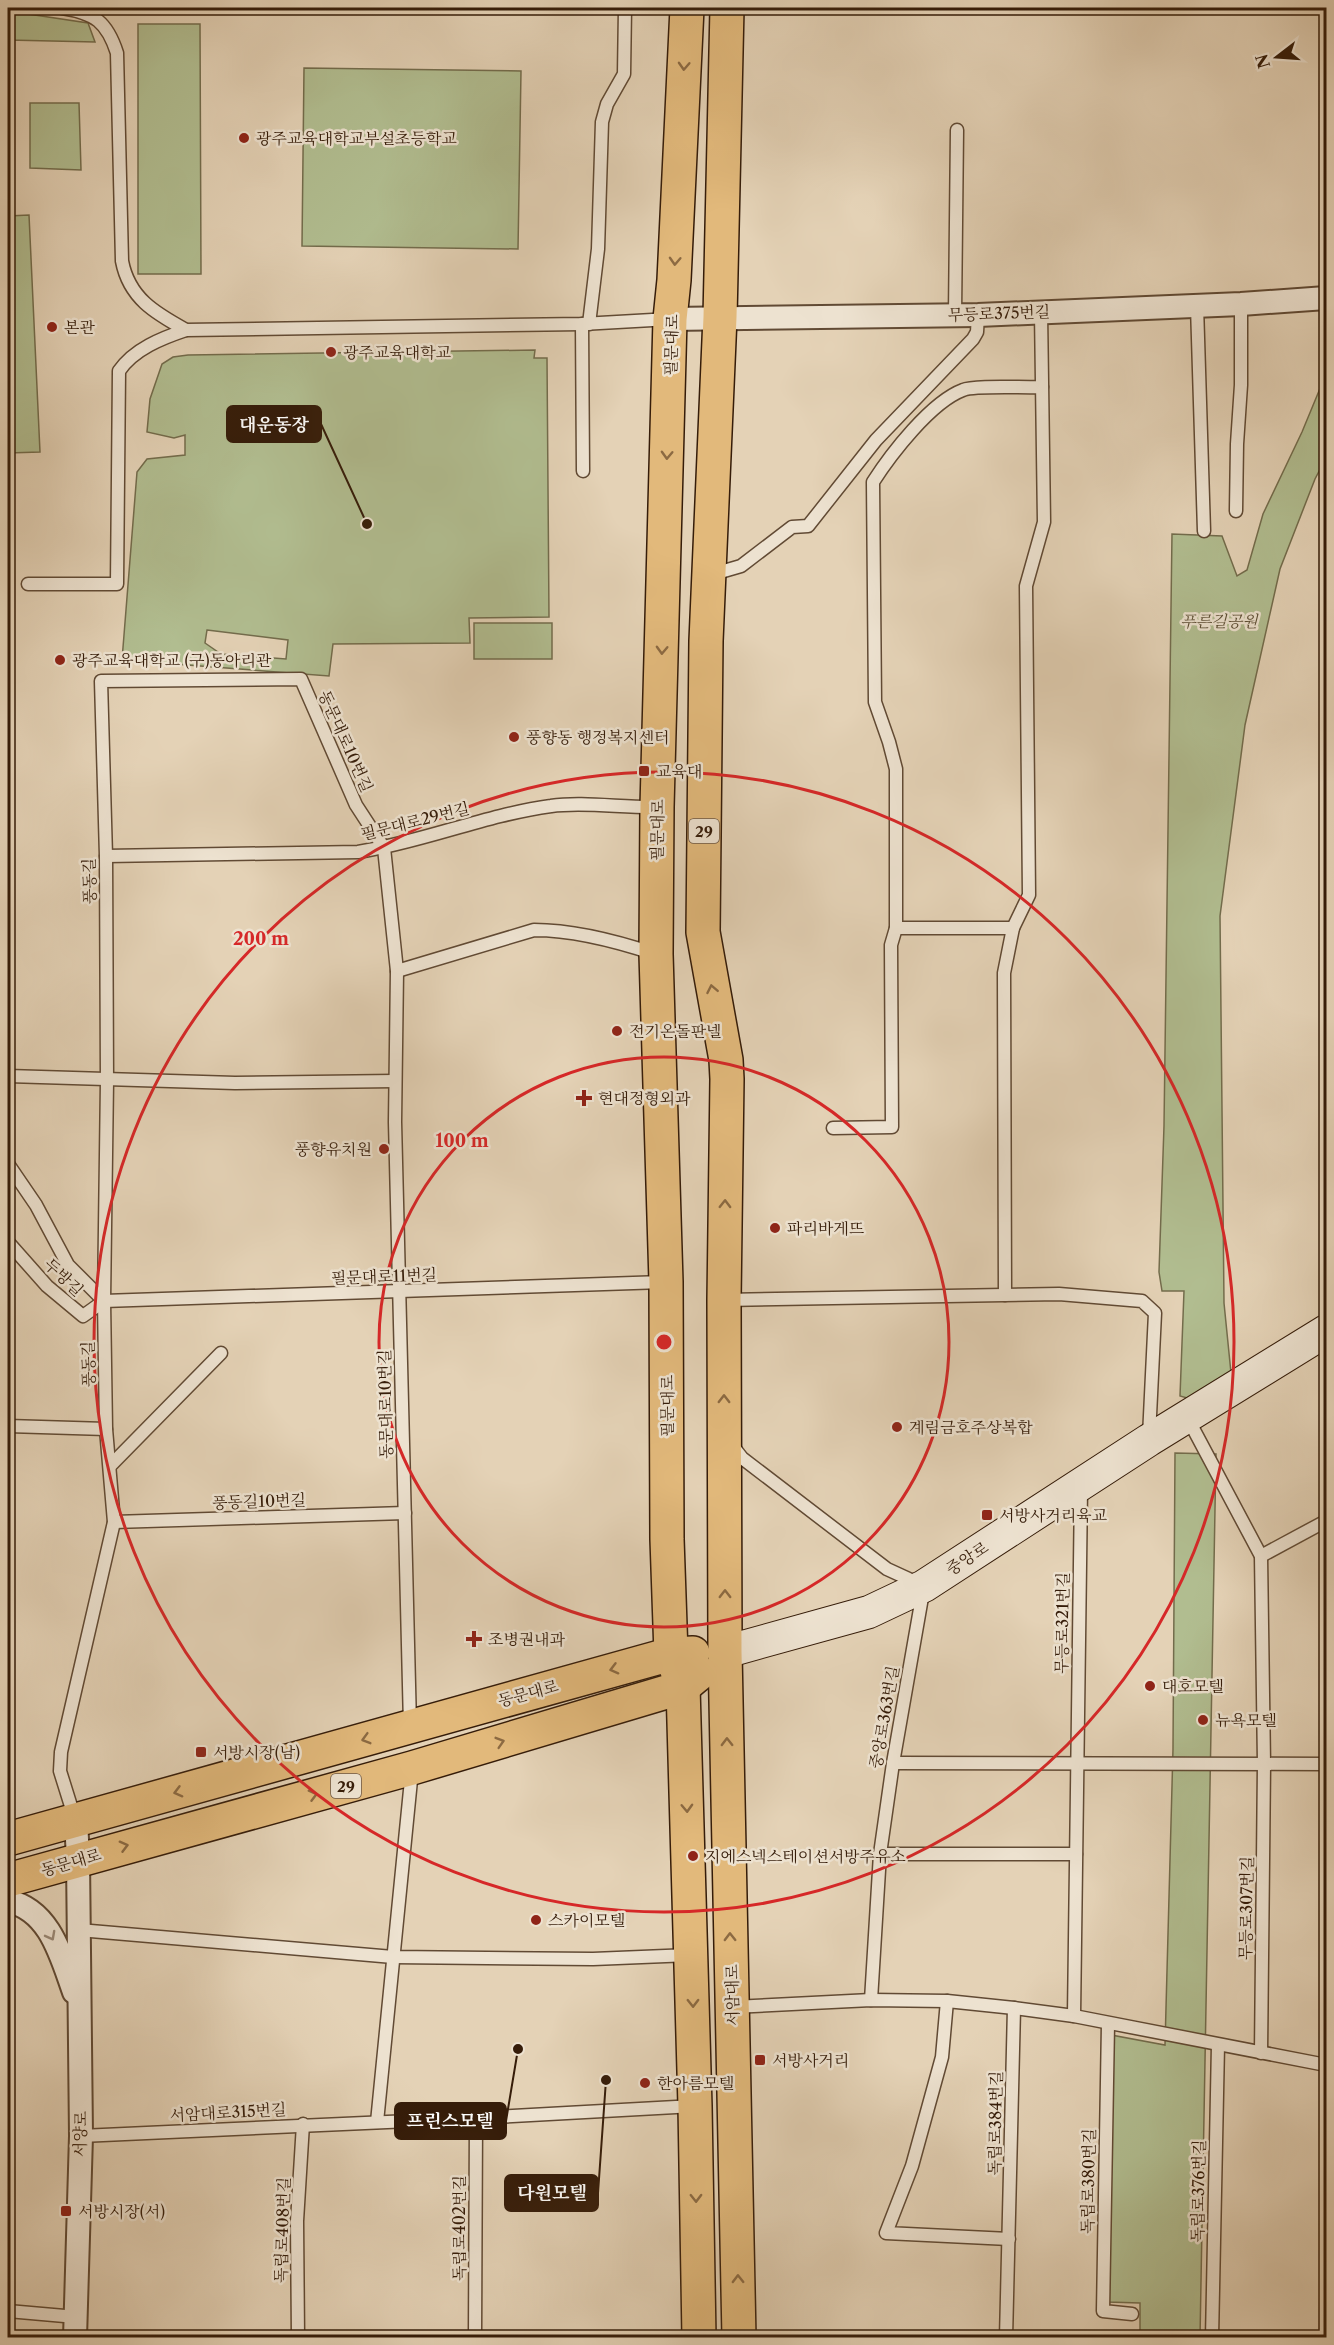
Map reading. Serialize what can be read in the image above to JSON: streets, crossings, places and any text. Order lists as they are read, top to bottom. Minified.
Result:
{"streets":{"main road":["필문대로","29","중앙로","동문대로","서암대로"],"street":["무등로375번길","서양로"],"lane":["동문대로10번길","필문대로29번길","풍동길","필문대로11번길","두방길","풍동길10번길","무등로321번길","중앙로363번길","무등로307번길","서암대로315번길","독립로384번길","독립로380번길","독립로376번길","독립로402번길","독립로408번길"]},"crossings":[["무등로375번길","필문대로"],["무등로375번길","29"],["필문대로","필문대로29번길"],["필문대로","필문대로11번길"],["필문대로","동문대로"],["동문대로10번길","필문대로29번길"],["동문대로10번길","풍동길"],["동문대로10번길","필문대로11번길"],["동문대로10번길","풍동길10번길"],["동문대로10번길","동문대로"],["필문대로29번길","풍동길"],["29","중앙로"],["29","동문대로"],["29","서암대로"],["풍동길","필문대로11번길"],["풍동길","두방길"],["풍동길","풍동길10번길"],["풍동길","동문대로"],["풍동길","서양로"],["필문대로11번길","두방길"],["중앙로","무등로321번길"],["중앙로","동문대로"],["중앙로","중앙로363번길"],["중앙로","서암대로"],["동문대로","서암대로"],["동문대로","서양로"],["서암대로315번길","서양로"],["서암대로315번길","독립로402번길"],["서암대로315번길","독립로408번길"]],"parks":["푸른길공원"],"places":{"other":["광주교육대학교부설초등학교","본관","광주교육대학교","대운동장","광주교육대학교 (구)동아리관","풍향동 행정복지센터","전기온돌판넬","풍향유치원","파리바게뜨","계림금호주상복합","대호모텔","뉴욕모텔","지에스넥스테이션서방주유소","스카이모텔","프린스모텔","다원모텔","한아름모텔"],"transit":["교육대","서방사거리육교","서방시장(남)","서방사거리","서방시장(서)"],"health":["현대정형외과","조병권내과"]},"north":"left","rings":["200 m","100 m"]}
